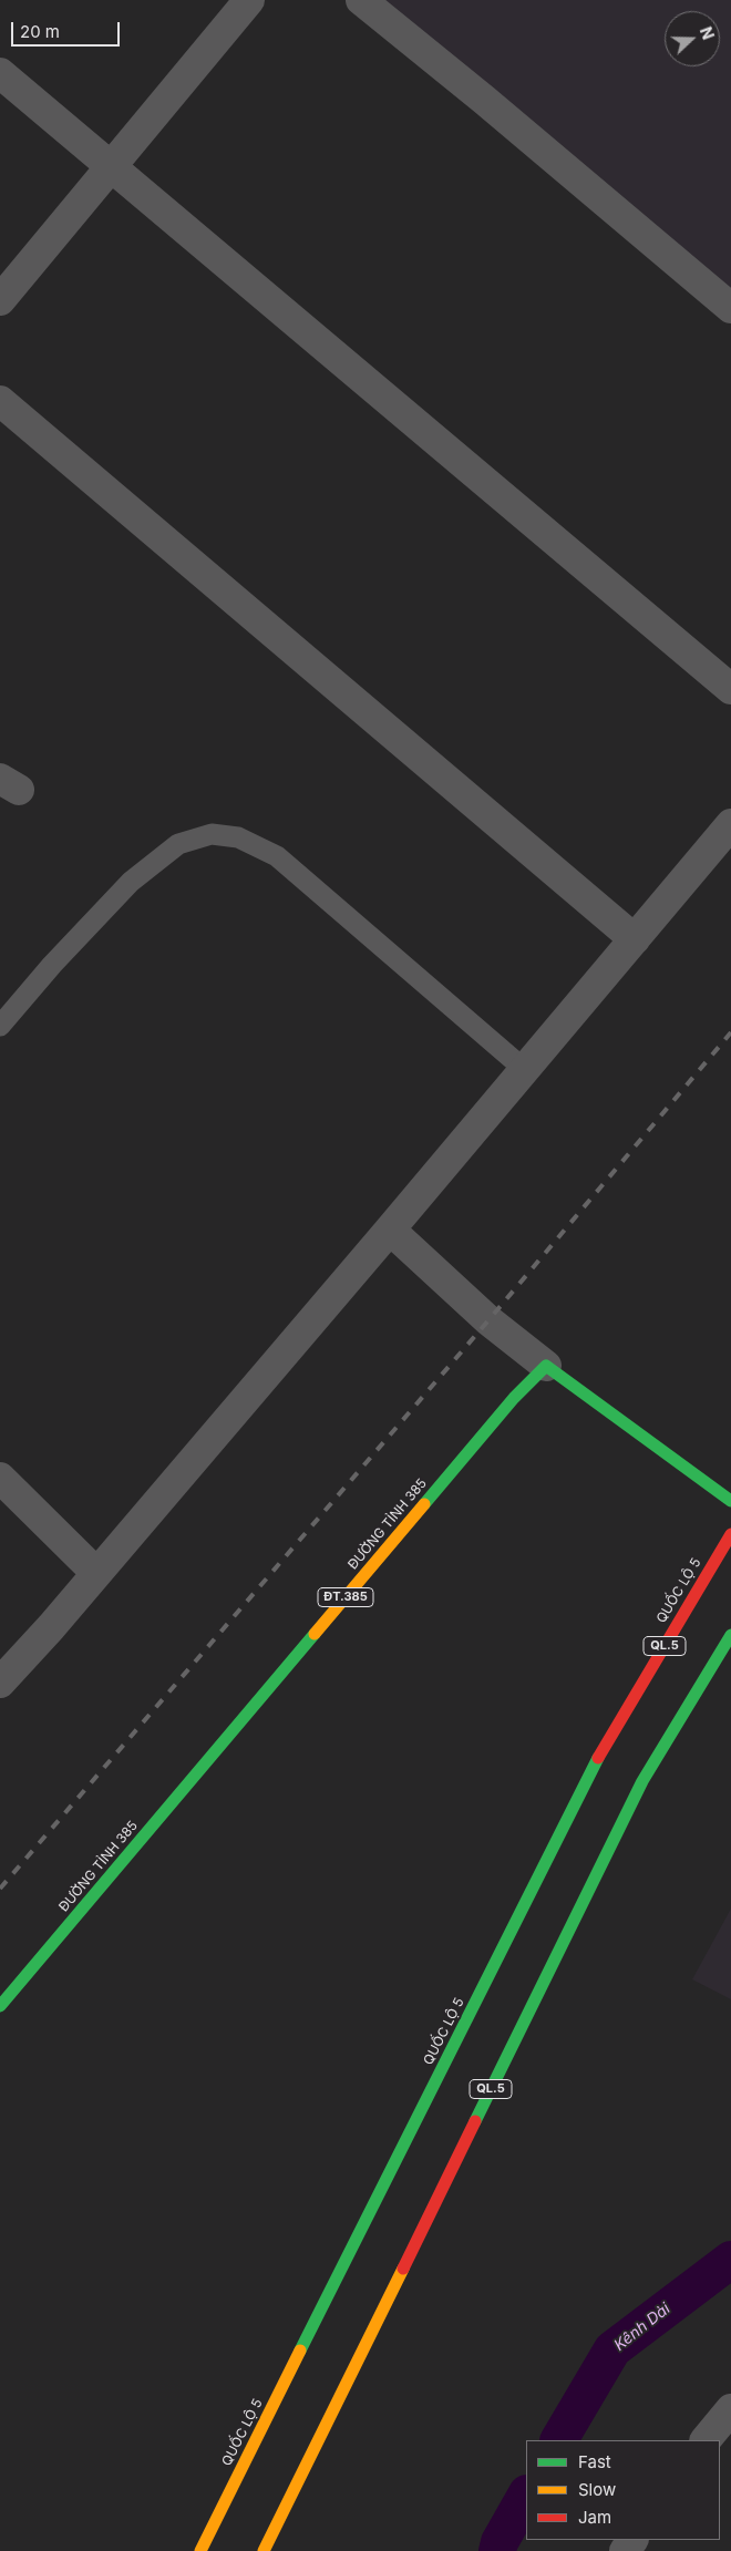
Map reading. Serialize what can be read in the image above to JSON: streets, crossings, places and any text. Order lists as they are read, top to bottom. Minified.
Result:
{"streets":{"main road":["ĐƯỜNG TỈNH 385","QUỐC LỘ 5","ĐT.385","QL.5"]},"water":["Kênh Dài"],"legend":["Fast","Slow","Jam"],"scale_bar":"20 m","north":"right"}
